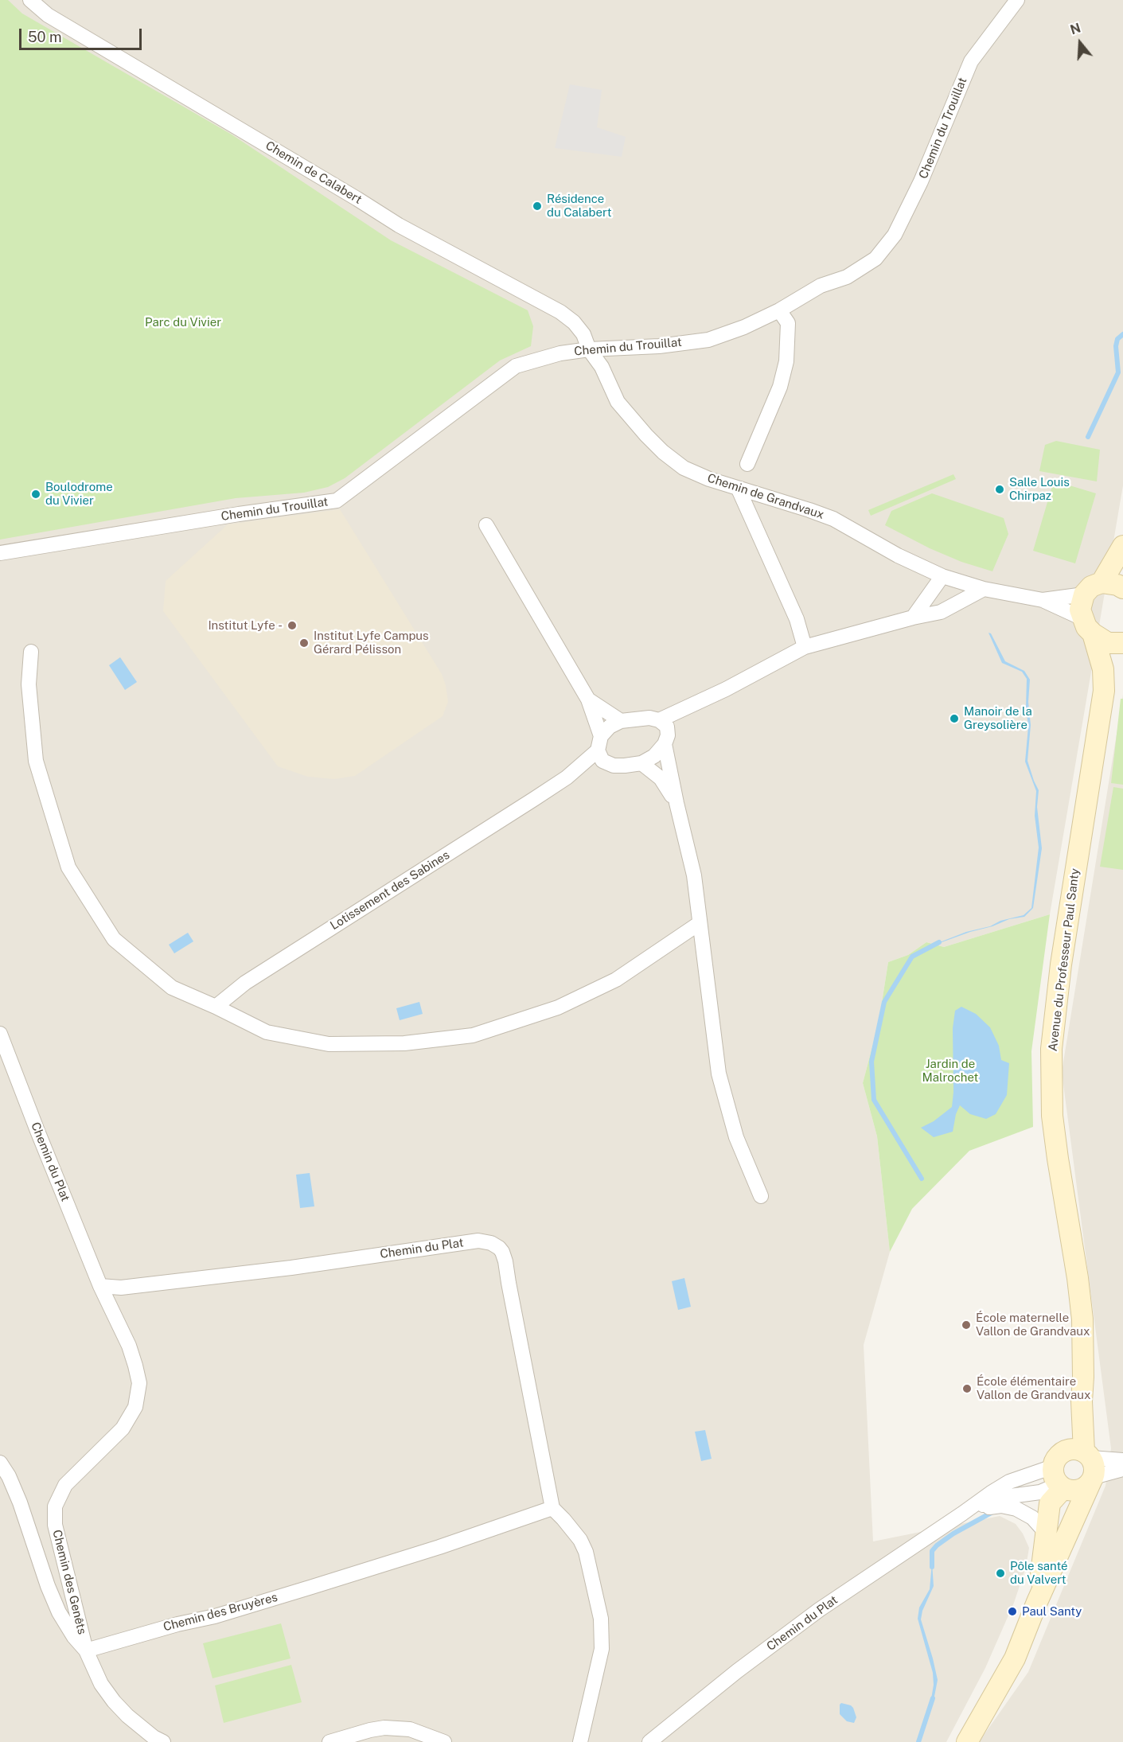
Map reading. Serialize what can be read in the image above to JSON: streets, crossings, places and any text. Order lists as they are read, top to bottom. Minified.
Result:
{"streets":{"main road":["Avenue du Professeur Paul Santy"],"street":["Chemin du Trouillat","Chemin de Calabert","Chemin de Grandvaux","Lotissement des Sabines","Chemin du Plat","Chemin des Genêts","Chemin des Bruyères"]},"crossings":[["Chemin du Trouillat","Chemin de Calabert"],["Chemin du Trouillat","Chemin de Grandvaux"],["Chemin de Calabert","Chemin de Grandvaux"],["Chemin de Grandvaux","Avenue du Professeur Paul Santy"],["Avenue du Professeur Paul Santy","Chemin du Plat"],["Chemin du Plat","Chemin des Genêts"],["Chemin du Plat","Chemin des Bruyères"],["Chemin des Genêts","Chemin des Bruyères"]],"parks":["Parc du Vivier","Jardin de Malrochet"],"places":["Résidence du Calabert","Salle Louis Chirpaz","Boulodrome du Vivier","Institut Lyfe -","Institut Lyfe Campus Gérard Pélisson","Manoir de la Greysolière","École maternelle Vallon de Grandvaux","École élémentaire Vallon de Grandvaux","Pôle santé du Valvert","Paul Santy"],"scale_bar":"50 m","north":"top"}
